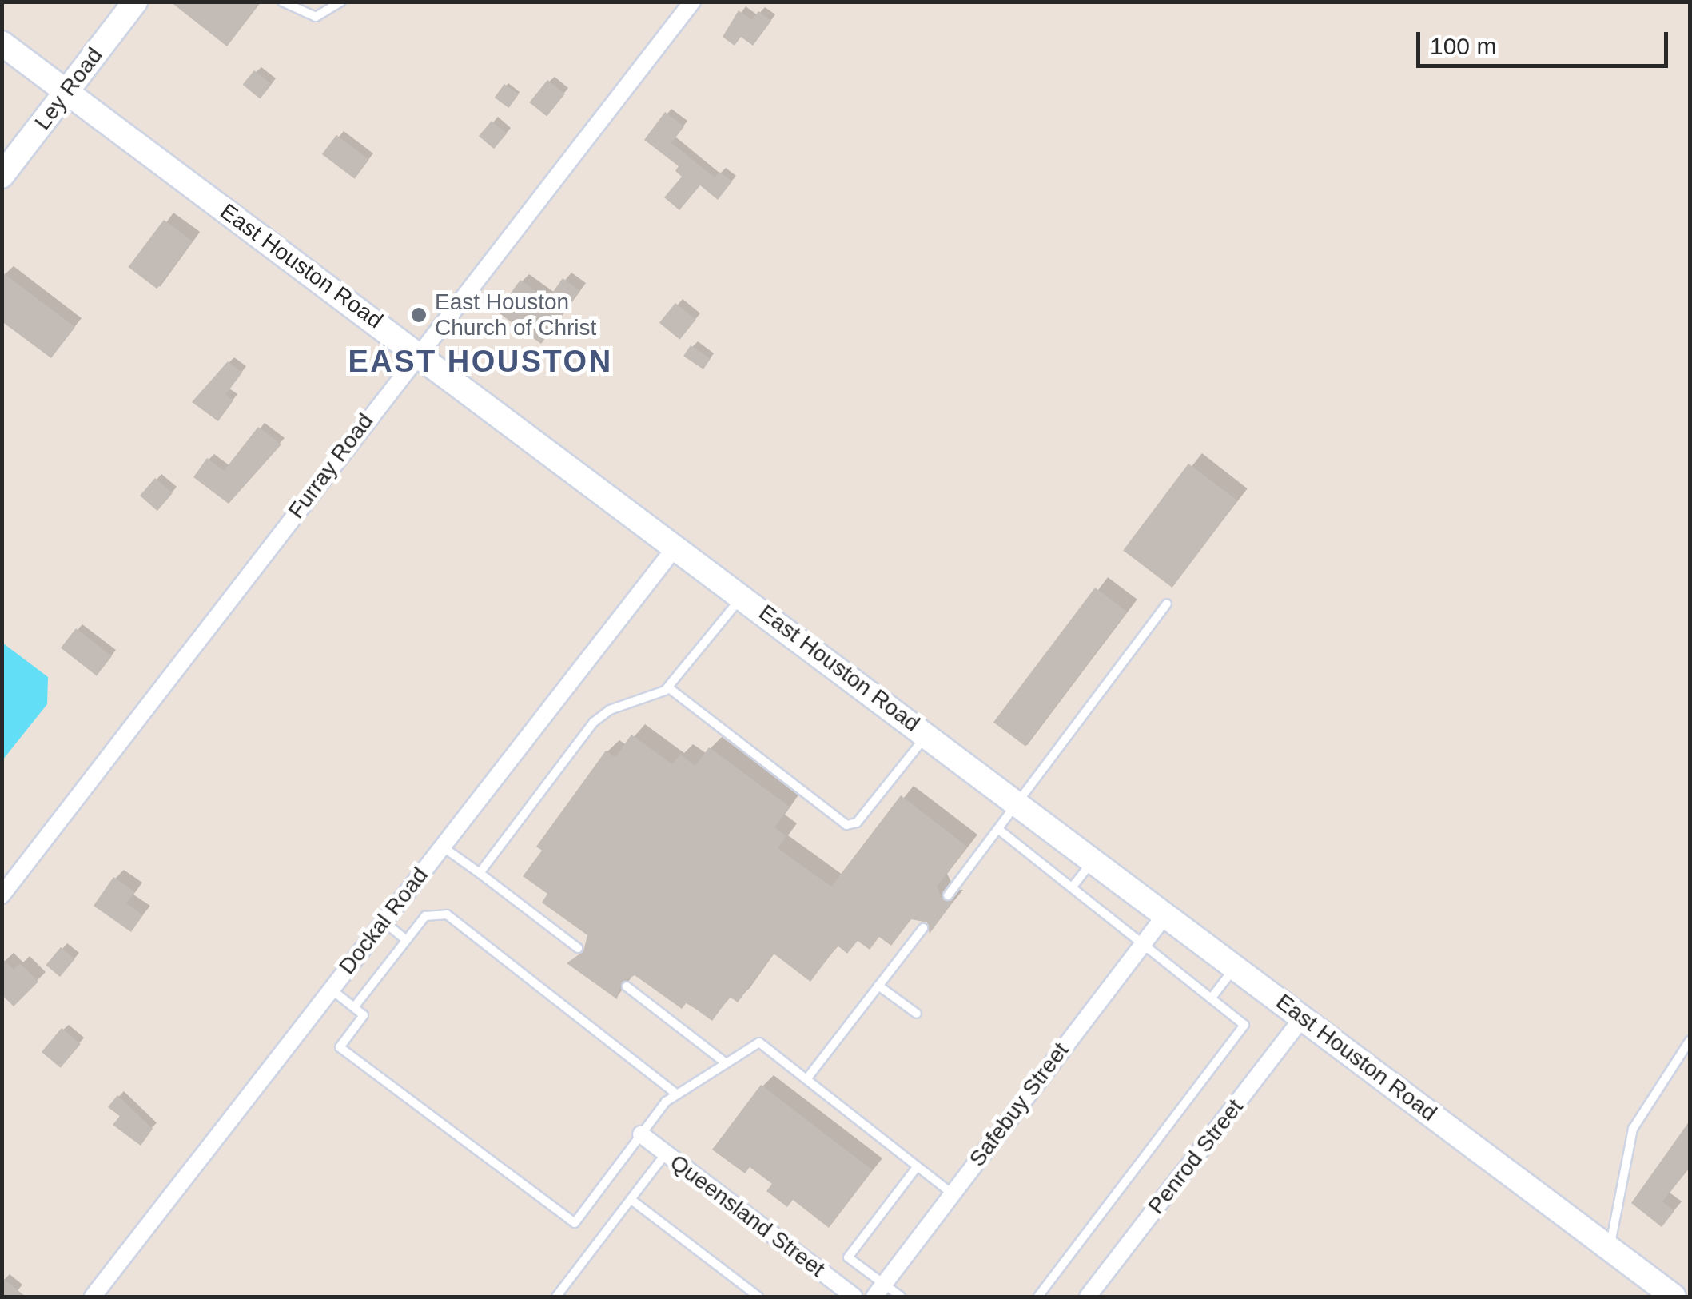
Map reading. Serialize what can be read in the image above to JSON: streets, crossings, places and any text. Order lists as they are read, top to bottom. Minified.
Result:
{"streets":{"street":["Ley Road","East Houston Road","Furray Road","Dockal Road","Safebuy Street","Penrod Street","Queensland Street"]},"crossings":[["Ley Road","East Houston Road"],["East Houston Road","Furray Road"],["East Houston Road","Dockal Road"],["East Houston Road","Safebuy Street"],["East Houston Road","Penrod Street"]],"districts":["EAST HOUSTON"],"places":["East Houston Church of Christ"],"scale_bar":"100 m"}
